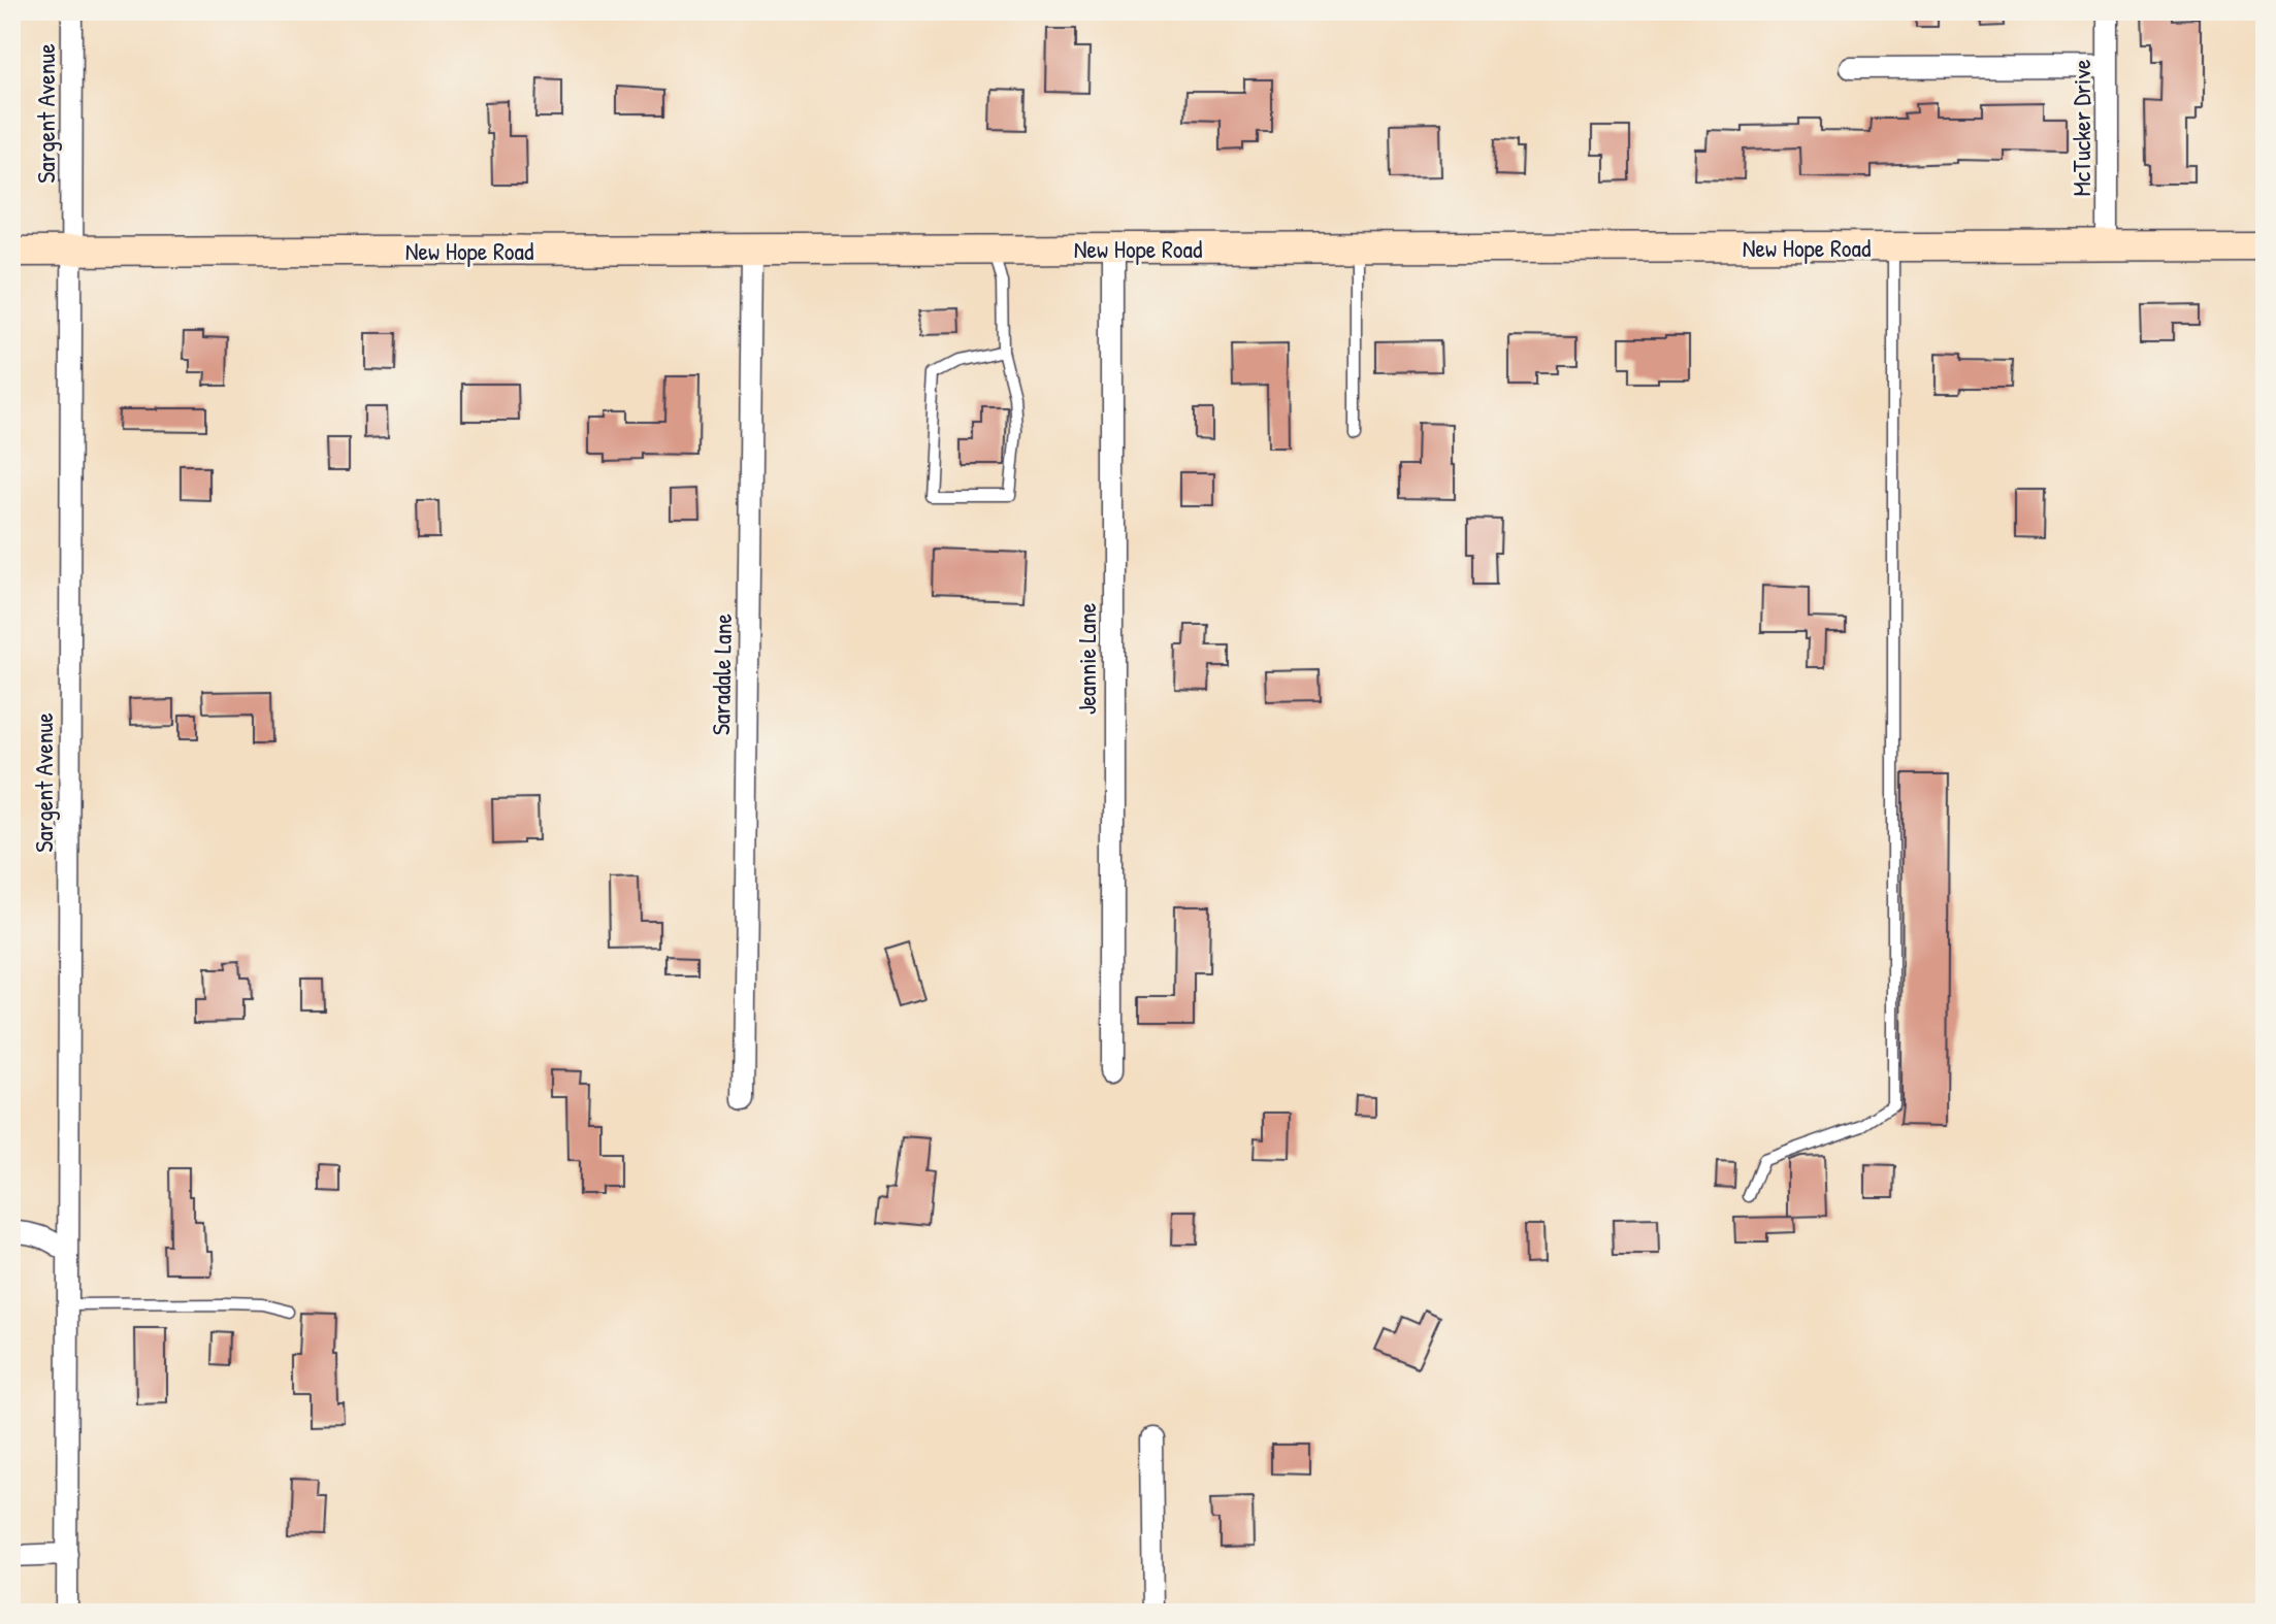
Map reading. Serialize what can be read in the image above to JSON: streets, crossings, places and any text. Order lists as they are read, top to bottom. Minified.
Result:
{"streets":{"main road":["New Hope Road"],"street":["Sargent Avenue","McTucker Drive","Jeannie Lane","Saradale Lane"]},"crossings":[["Sargent Avenue","New Hope Road"],["McTucker Drive","New Hope Road"],["New Hope Road","Jeannie Lane"],["New Hope Road","Saradale Lane"]]}
